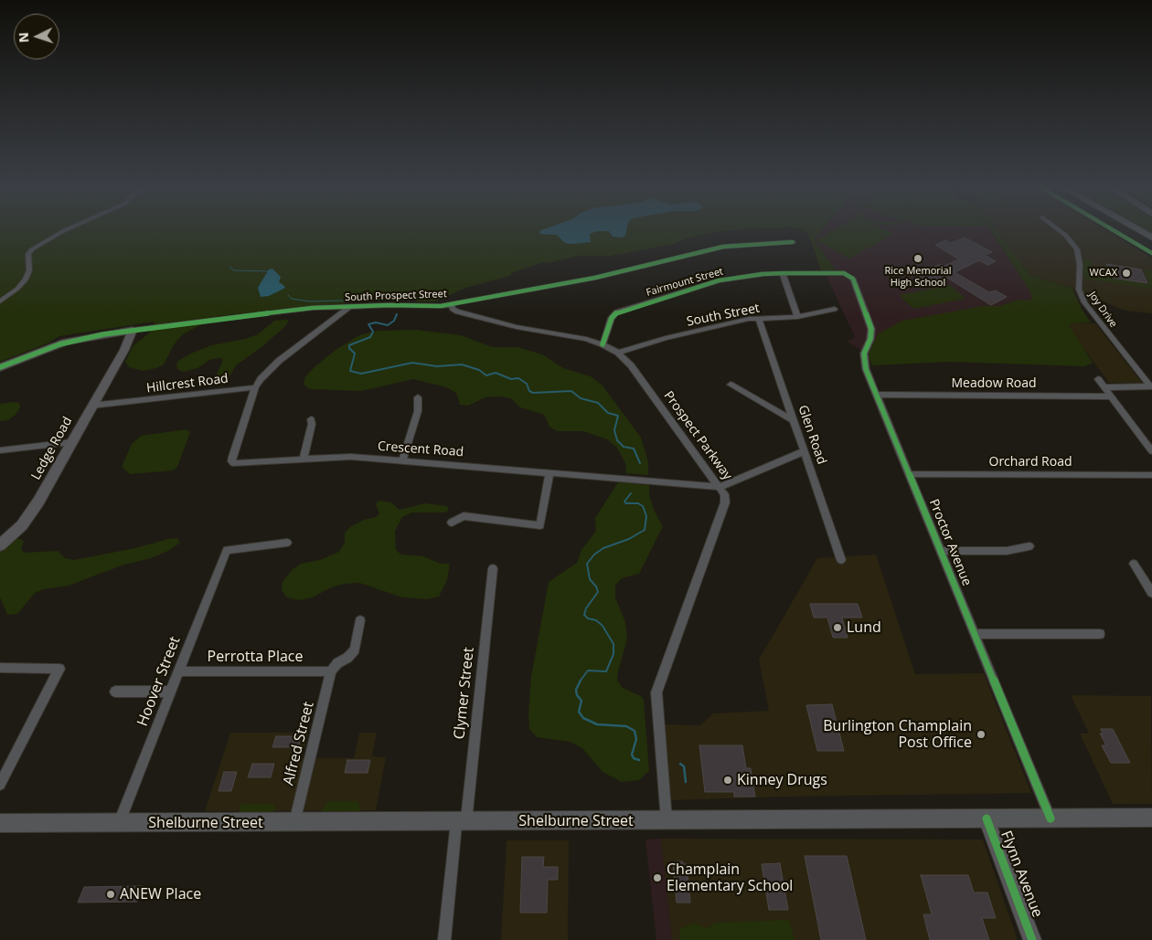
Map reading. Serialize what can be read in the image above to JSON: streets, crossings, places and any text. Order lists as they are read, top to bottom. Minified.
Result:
{"streets":{"main road":["Shelburne Street"],"street":["Fairmount Street","South Prospect Street","Joy Drive","South Street","Hillcrest Road","Meadow Road","Glen Road","Prospect Parkway","Ledge Road","Crescent Road","Orchard Road","Proctor Avenue","Perrotta Place","Hoover Street","Clymer Street","Alfred Street","Flynn Avenue"]},"crossings":[["Fairmount Street","Prospect Parkway"],["Fairmount Street","Proctor Avenue"],["South Prospect Street","Prospect Parkway"],["South Prospect Street","Ledge Road"],["South Prospect Street","Crescent Road"],["South Street","Glen Road"],["South Street","Prospect Parkway"],["Hillcrest Road","Ledge Road"],["Hillcrest Road","Crescent Road"],["Meadow Road","Proctor Avenue"],["Glen Road","Crescent Road"],["Prospect Parkway","Crescent Road"],["Prospect Parkway","Shelburne Street"],["Orchard Road","Proctor Avenue"],["Proctor Avenue","Shelburne Street"],["Perrotta Place","Hoover Street"],["Perrotta Place","Alfred Street"],["Hoover Street","Shelburne Street"],["Clymer Street","Shelburne Street"],["Alfred Street","Shelburne Street"],["Shelburne Street","Flynn Avenue"]],"places":["Rice Memorial High School","WCAX","Lund","Burlington Champlain Post Office","Kinney Drugs","Champlain Elementary School","ANEW Place"],"north":"left"}
